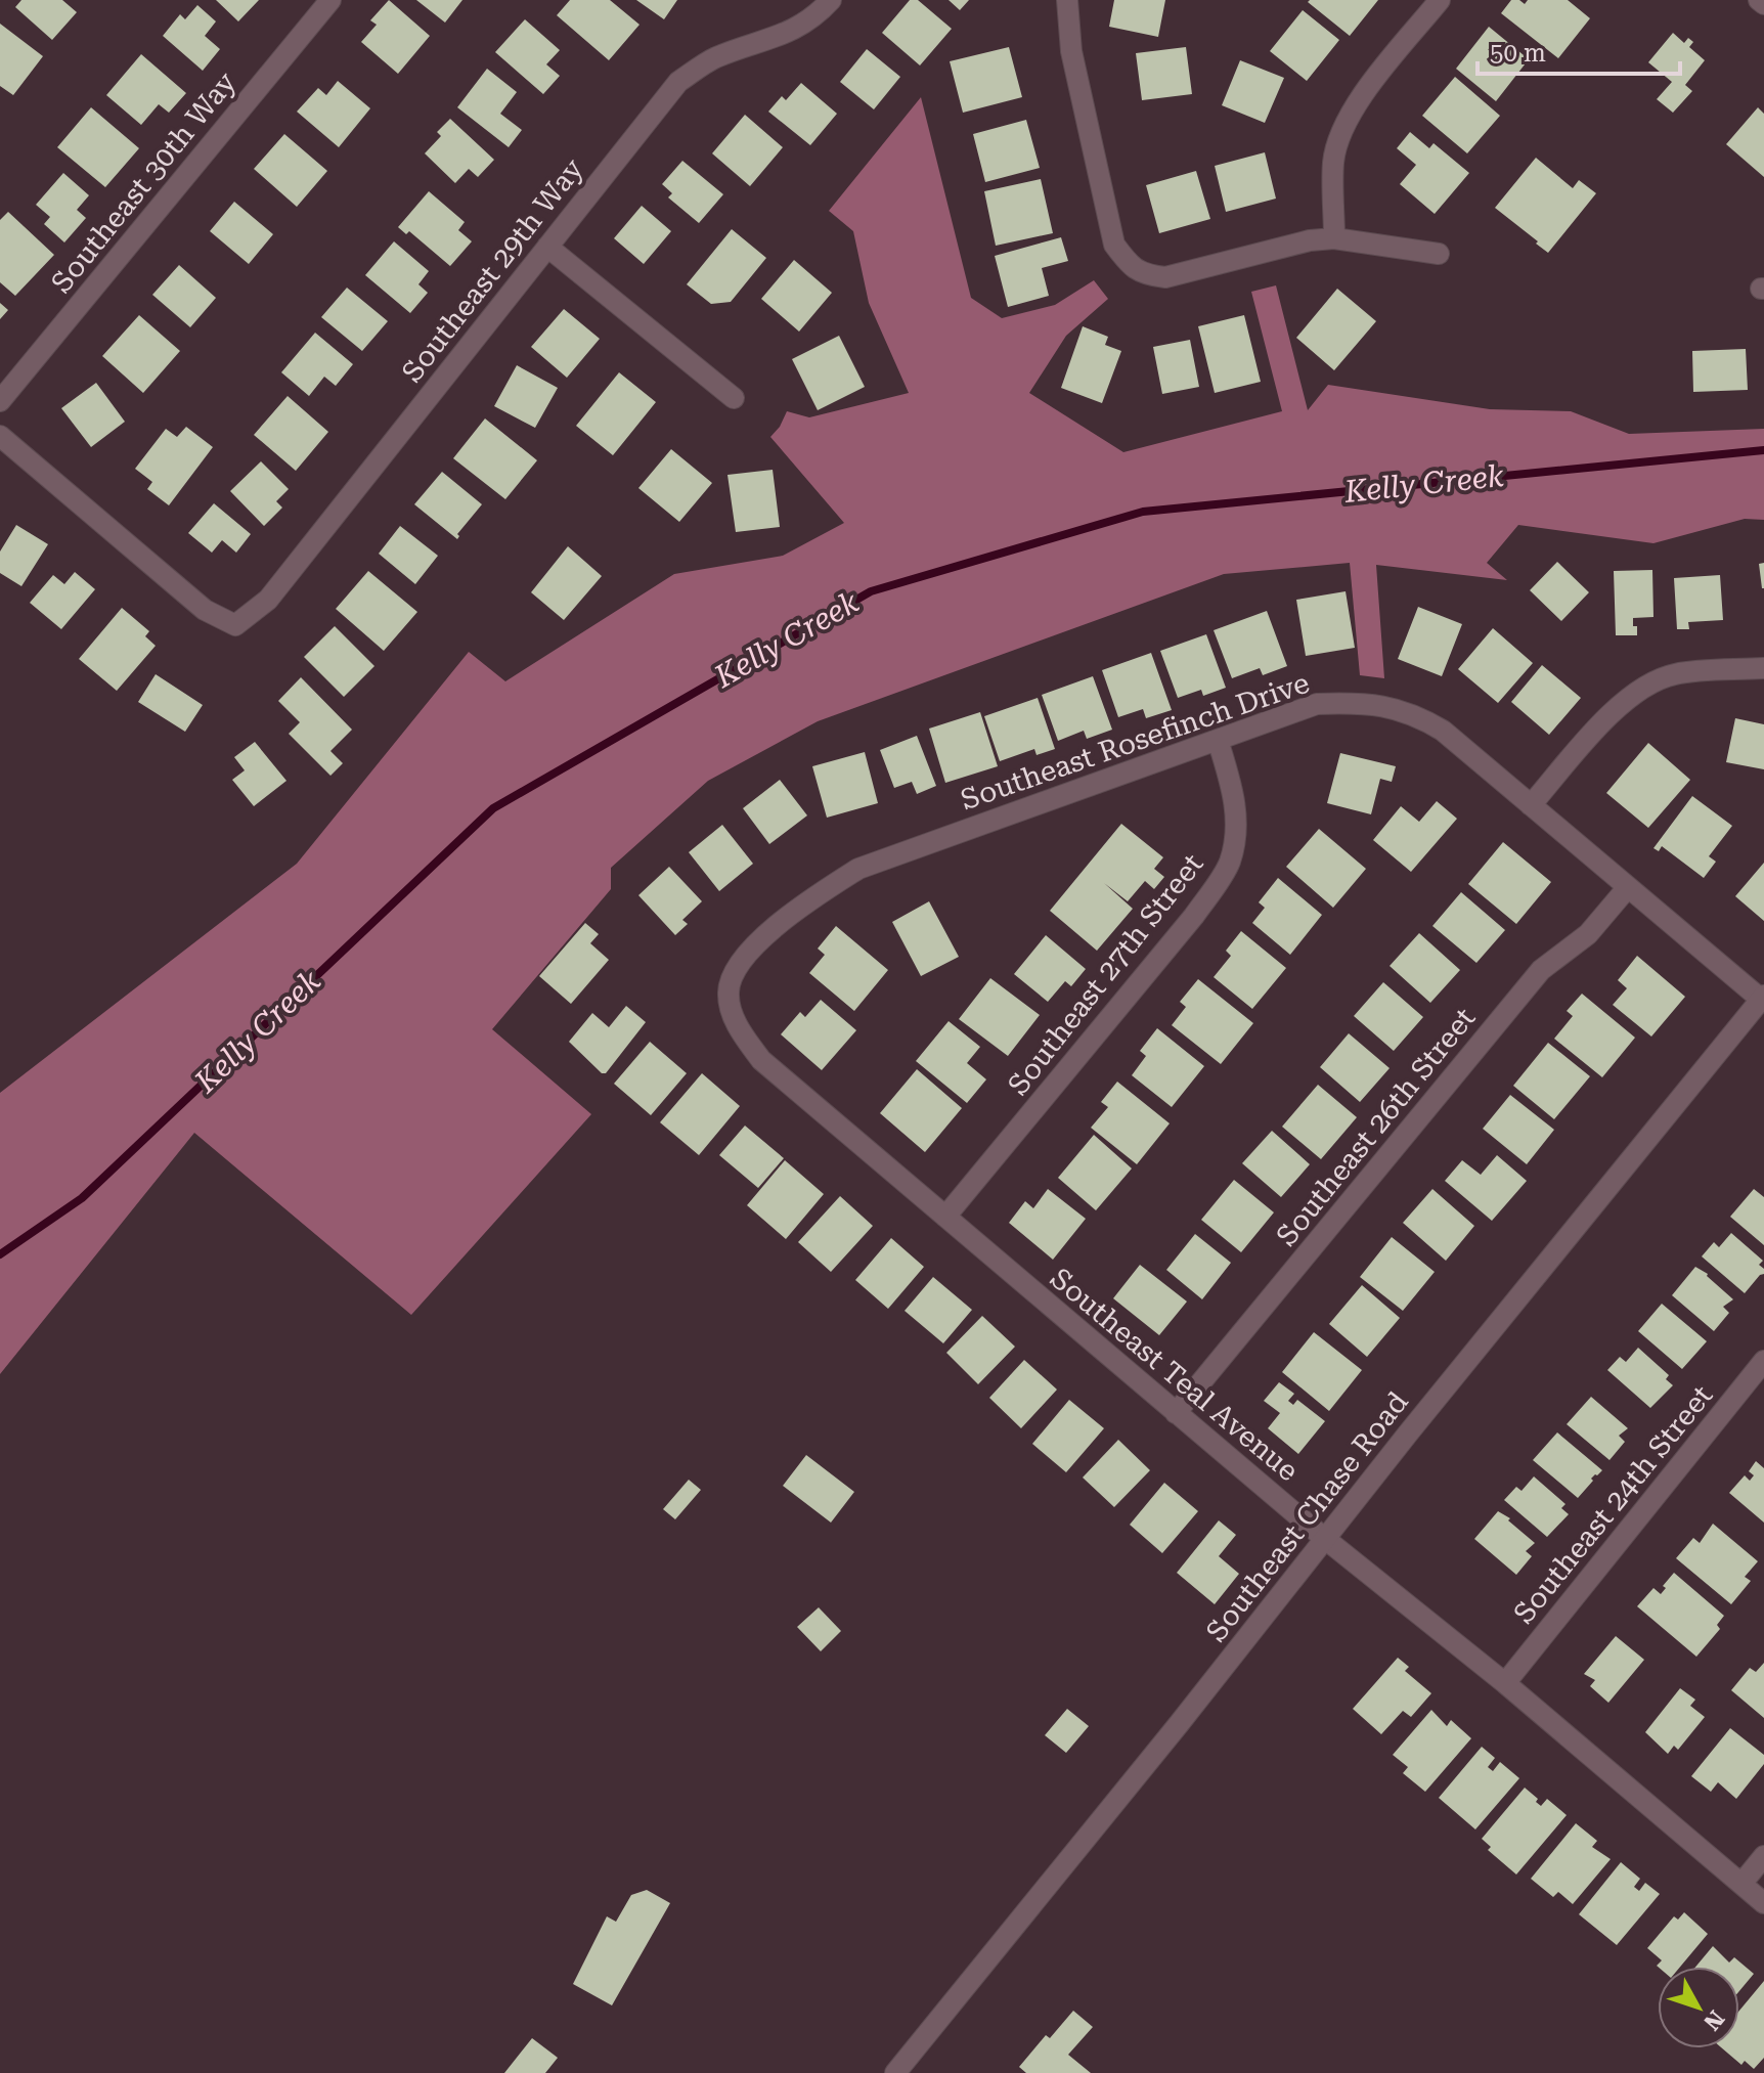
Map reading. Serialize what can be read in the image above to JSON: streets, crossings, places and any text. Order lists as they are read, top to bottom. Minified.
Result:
{"streets":{"street":["Southeast 30th Way","Southeast 29th Way","Southeast Rosefinch Drive","Southeast 27th Street","Southeast 26th Street","Southeast Teal Avenue","Southeast 24th Street","Southeast Chase Road"]},"crossings":[["Southeast Rosefinch Drive","Southeast 27th Street"],["Southeast Rosefinch Drive","Southeast 26th Street"],["Southeast Rosefinch Drive","Southeast Teal Avenue"],["Southeast Rosefinch Drive","Southeast Chase Road"],["Southeast 27th Street","Southeast Teal Avenue"],["Southeast 26th Street","Southeast Teal Avenue"],["Southeast Teal Avenue","Southeast 24th Street"],["Southeast Teal Avenue","Southeast Chase Road"]],"water":["Kelly Creek"],"scale_bar":"50 m","north":"bottom right"}
